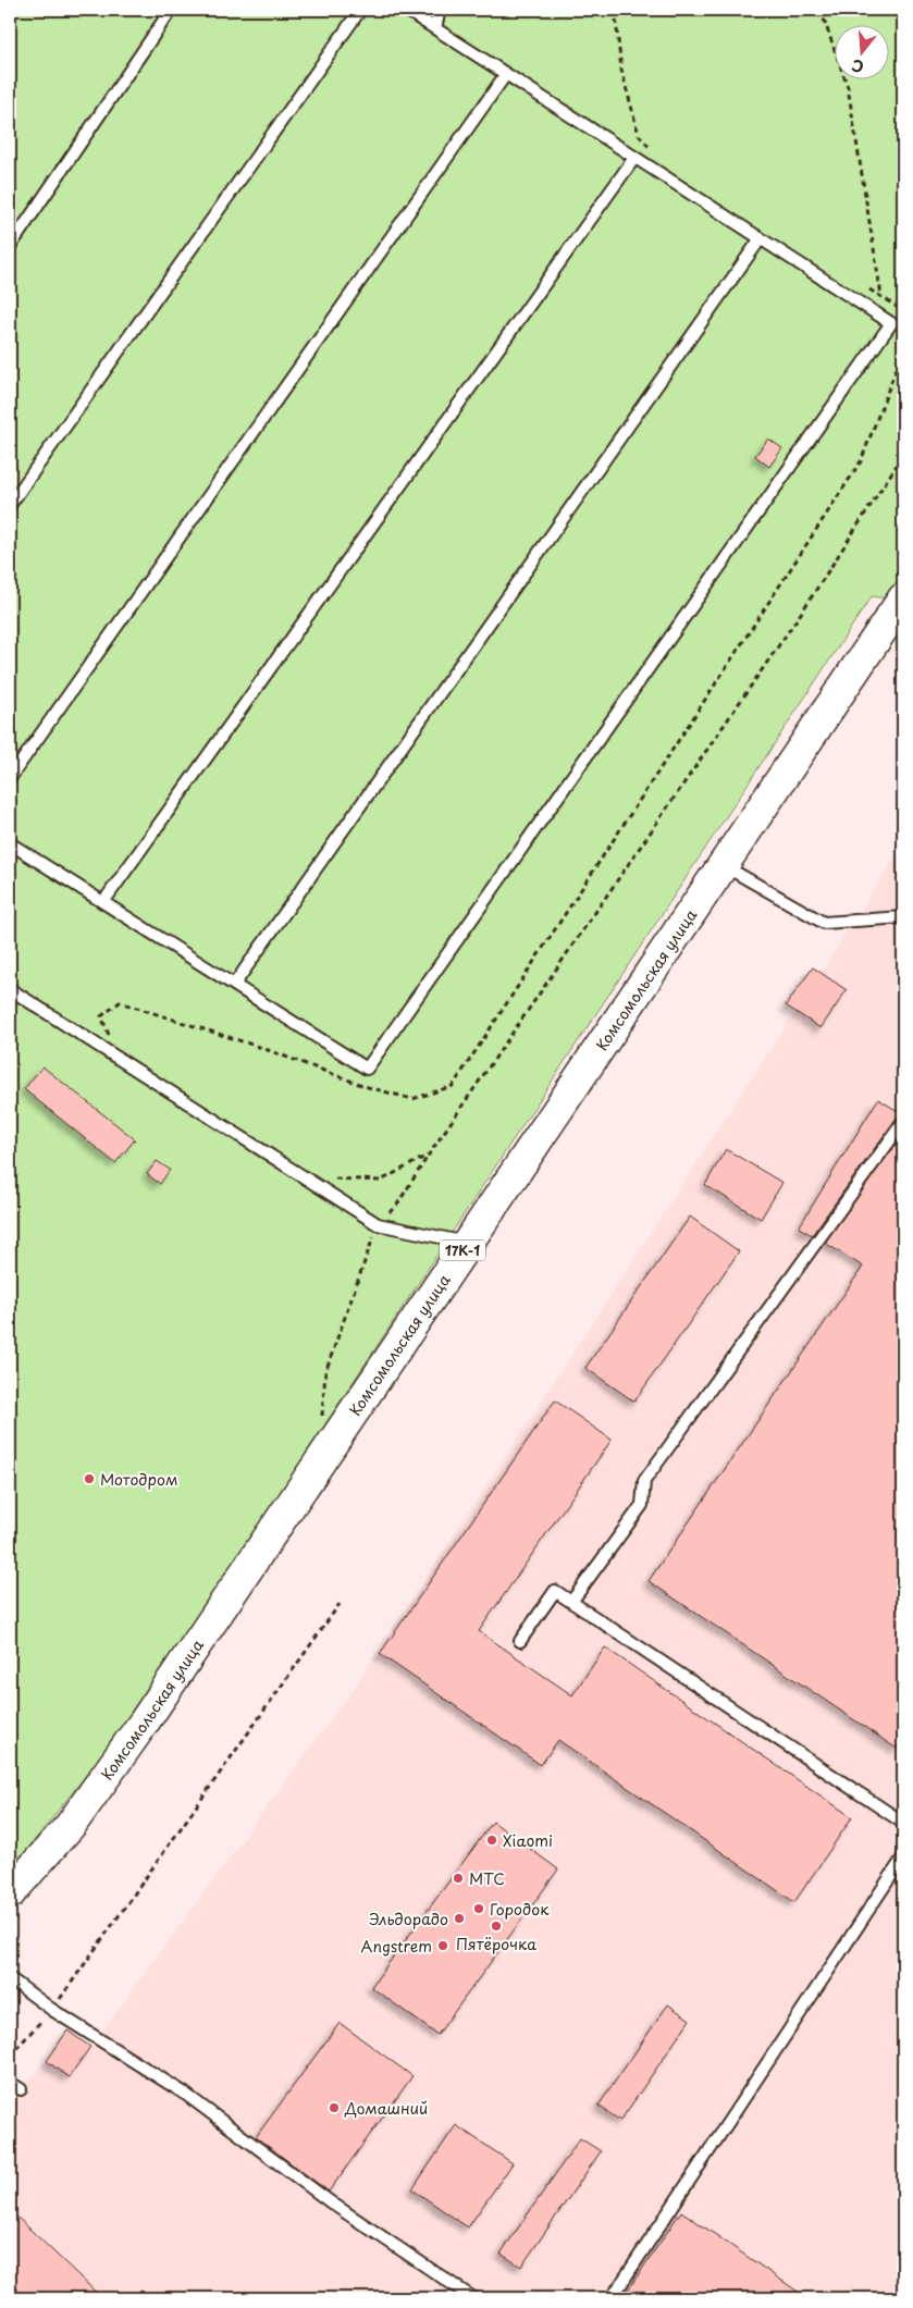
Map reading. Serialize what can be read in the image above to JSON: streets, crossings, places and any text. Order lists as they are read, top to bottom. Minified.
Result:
{"streets":{"main road":["Комсомольская улица","17К-1"]},"places":["Мотодром","Xiaomi","МТС","Городок","Эльдорадо","Пятёрочка","Angstrem","Домашний"],"north":"bottom"}
